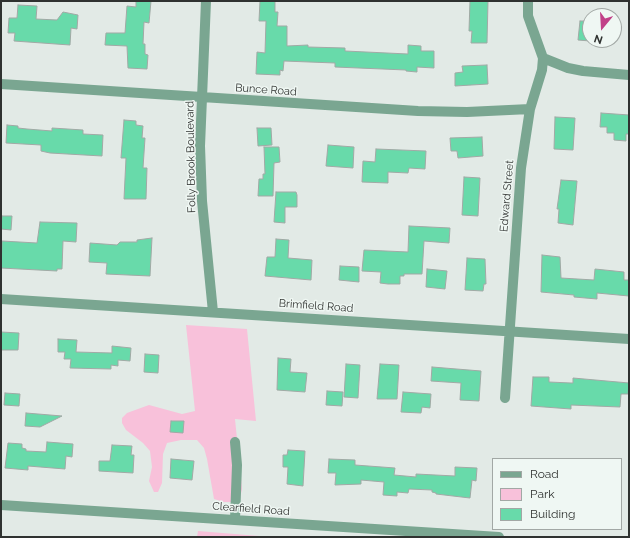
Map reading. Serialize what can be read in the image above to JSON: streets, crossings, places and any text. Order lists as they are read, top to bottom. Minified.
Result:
{"streets":{"street":["Bunce Road","Folly Brook Boulevard","Edward Street","Brimfield Road","Clearfield Road"]},"crossings":[["Bunce Road","Folly Brook Boulevard"],["Bunce Road","Edward Street"],["Folly Brook Boulevard","Brimfield Road"],["Edward Street","Brimfield Road"]],"legend":["Road","Park","Building"],"north":"bottom"}
